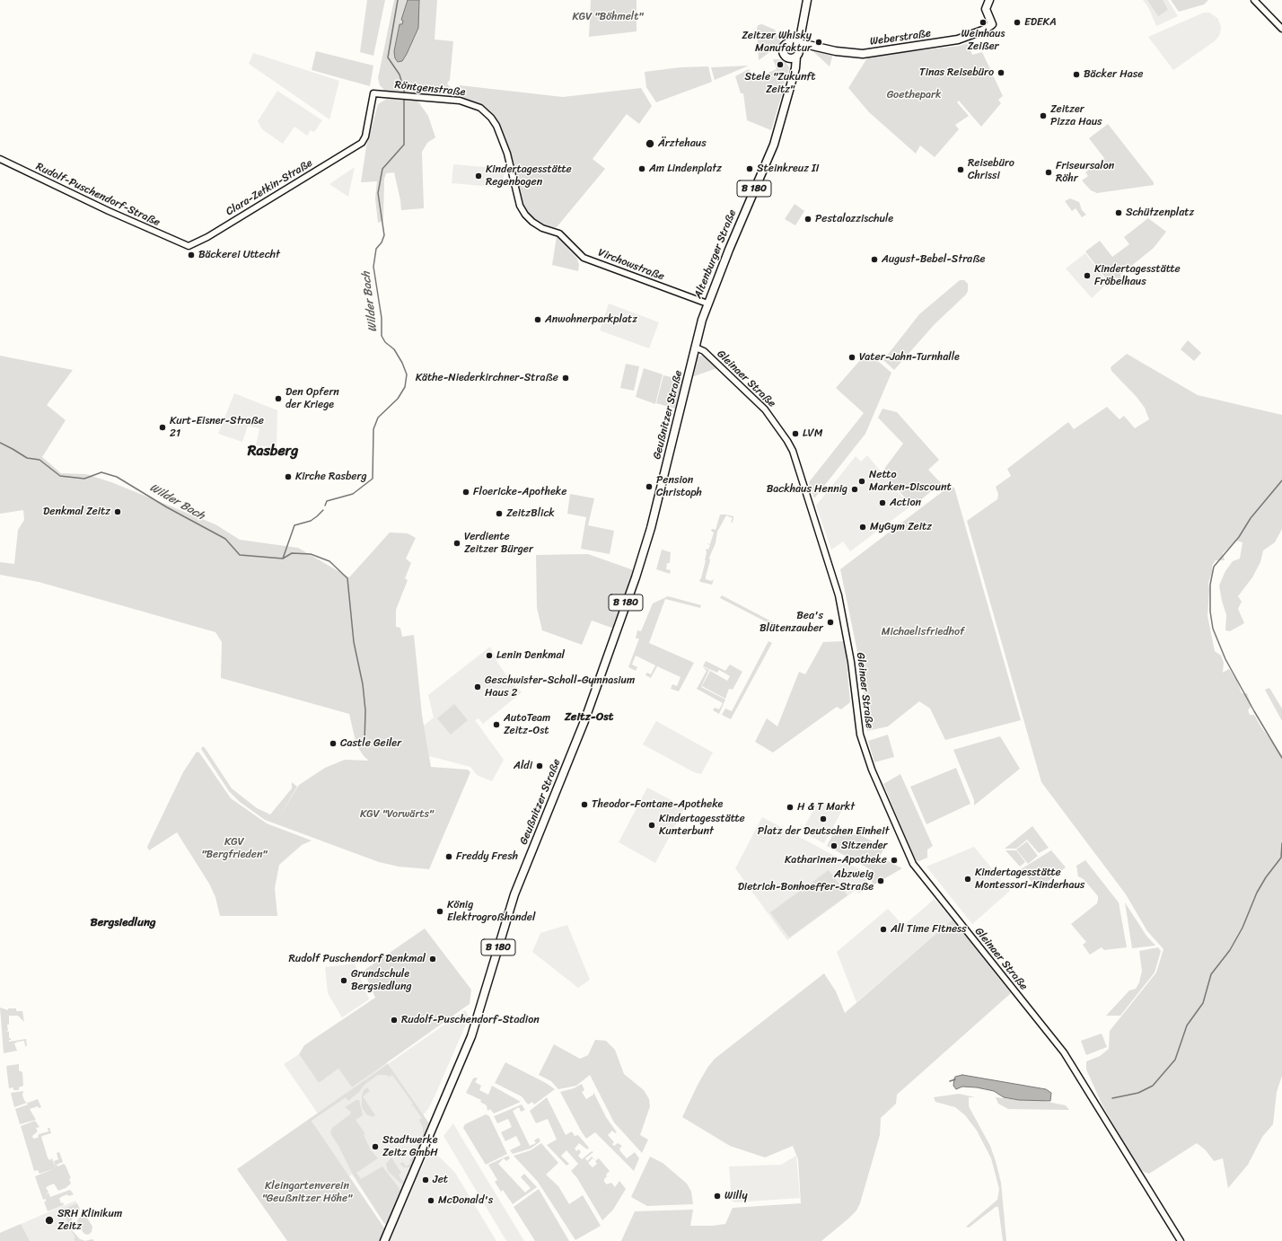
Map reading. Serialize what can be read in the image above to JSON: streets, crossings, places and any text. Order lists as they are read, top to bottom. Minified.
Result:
{"streets":{"main road":["Weberstraße","B 180","Altenburger Straße","Geußnitzer Straße"],"street":["Röntgenstraße","Clara-Zetkin-Straße","Rudolf-Puschendorf-Straße","Virchowstraße","Gleinaer Straße"]},"crossings":[["Weberstraße","B 180"],["Weberstraße","Altenburger Straße"],["Röntgenstraße","Clara-Zetkin-Straße"],["Röntgenstraße","Virchowstraße"],["Clara-Zetkin-Straße","Rudolf-Puschendorf-Straße"],["B 180","Altenburger Straße"],["Altenburger Straße","Virchowstraße"],["Altenburger Straße","Gleinaer Straße"],["Altenburger Straße","Geußnitzer Straße"],["Gleinaer Straße","Geußnitzer Straße"]],"districts":["Rasberg","Zeitz-Ost","Bergsiedlung"],"water":["Wilder Bach"],"parks":["KGV \"Böhmelt\"","Goethepark","Michaelisfriedhof","KGV \"Vorwärts\"","KGV \"Bergfrieden\"","Kleingartenverein \"Geußnitzer Höhe\""],"places":["Weinhaus Zeißer","EDEKA","Zeitzer Whisky Manufaktur","Stele \"Zukunft Zeitz\"","Tinas Reisebüro","Bäcker Hase","Zeitzer Pizza Haus","Ärztehaus","Am Lindenplatz","Steinkreuz II","Reisebüro Chrissi","Friseursalon Röhr","Kindertagesstätte Regenbogen","Schützenplatz","Pestalozzischule","Bäckerei Uttecht","August-Bebel-Straße","Kindertagesstätte Fröbelhaus","Anwohnerparkplatz","Vater-Jahn-Turnhalle","Käthe-Niederkirchner-Straße","Den Opfern der Kriege","Kurt-Eisner-Straße 21","LVM","Kirche Rasberg","Netto Marken-Discount","Pension Christoph","Backhaus Hennig","Floericke-Apotheke","Action","Denkmal Zeitz","ZeitzBlick","MyGym Zeitz","Verdiente Zeitzer Bürger","Bea's Blütenzauber","Lenin Denkmal","Geschwister-Scholl-Gymnasium Haus 2","AutoTeam Zeitz-Ost","Castle Geiler","Aldi","Theodor-Fontane-Apotheke","H & T Markt","Platz der Deutschen Einheit","Kindertagesstätte Kunterbunt","Sitzender","Freddy Fresh","Katharinen-Apotheke","Kindertagesstätte Montessori-Kinderhaus","Abzweig Dietrich-Bonhoeffer-Straße","König Elektrogroßhandel","All Time Fitness","Rudolf Puschendorf Denkmal","Grundschule Bergsiedlung","Rudolf-Puschendorf-Stadion","Stadtwerke Zeitz GmbH","Jet","Willy","McDonald's","SRH Klinikum Zeitz"]}
